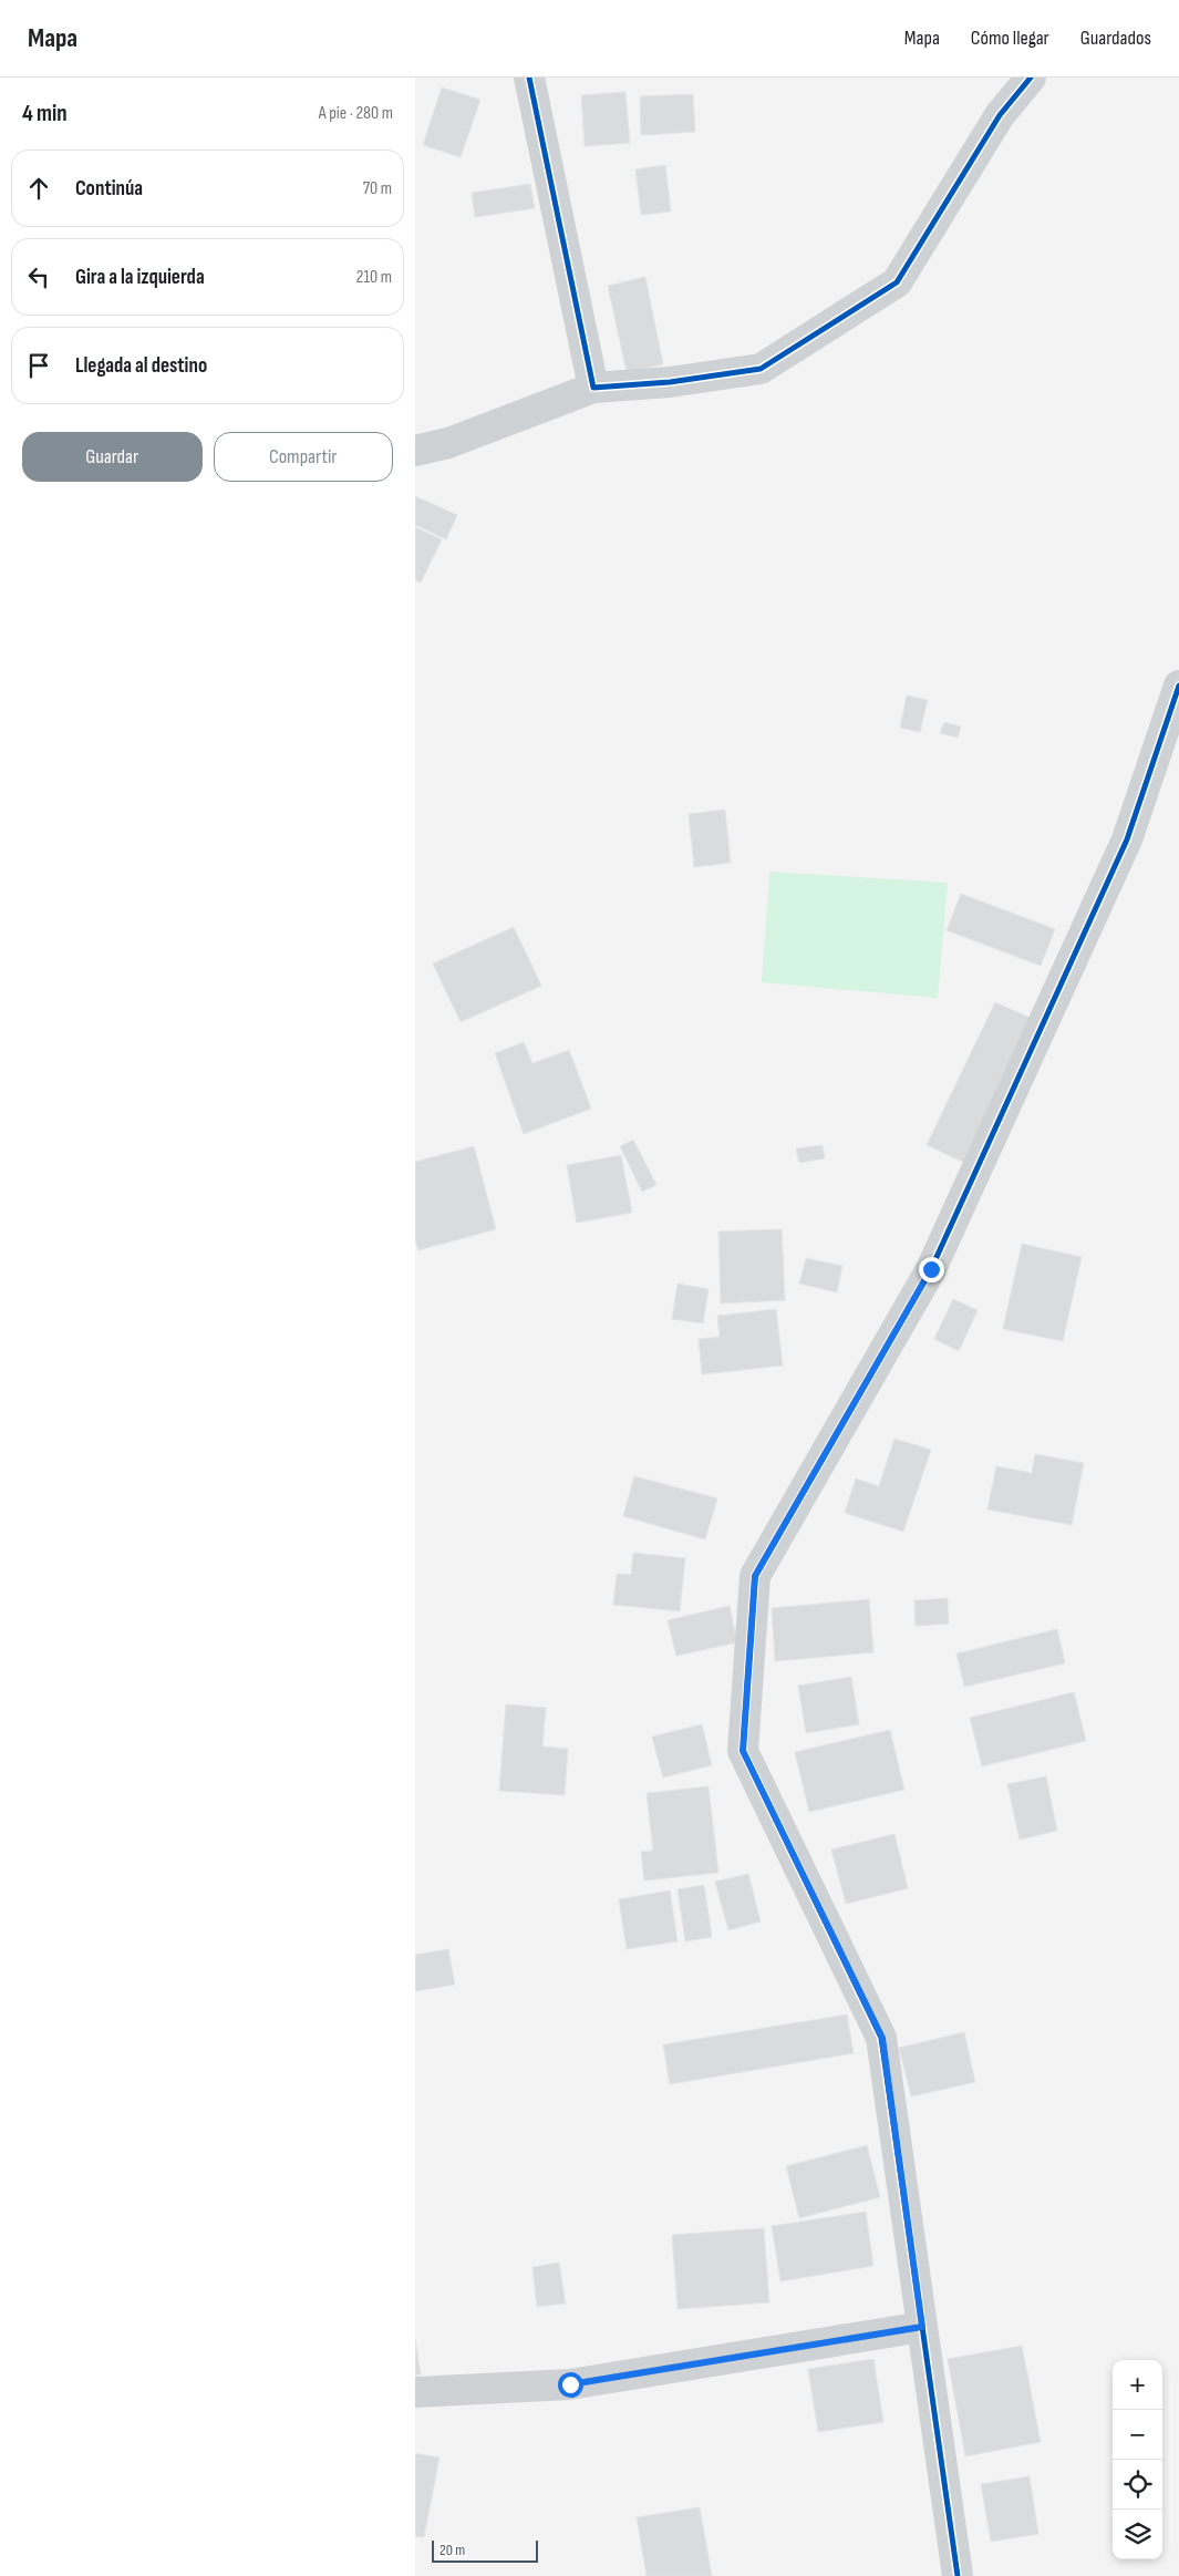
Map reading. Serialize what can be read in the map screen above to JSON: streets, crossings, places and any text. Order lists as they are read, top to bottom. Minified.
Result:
{"scale_bar":"20 m","page":{"header":"Mapa","nav":["Mapa","Cómo llegar","Guardados"],"heading":["4 min","A pie · 280 m"],"list":[["Continúa","70 m"],["Gira a la izquierda","210 m"],"Llegada al destino"],"buttons":["Guardar","Compartir"],"map_buttons":["+","−"],"scale":"20 m"}}
